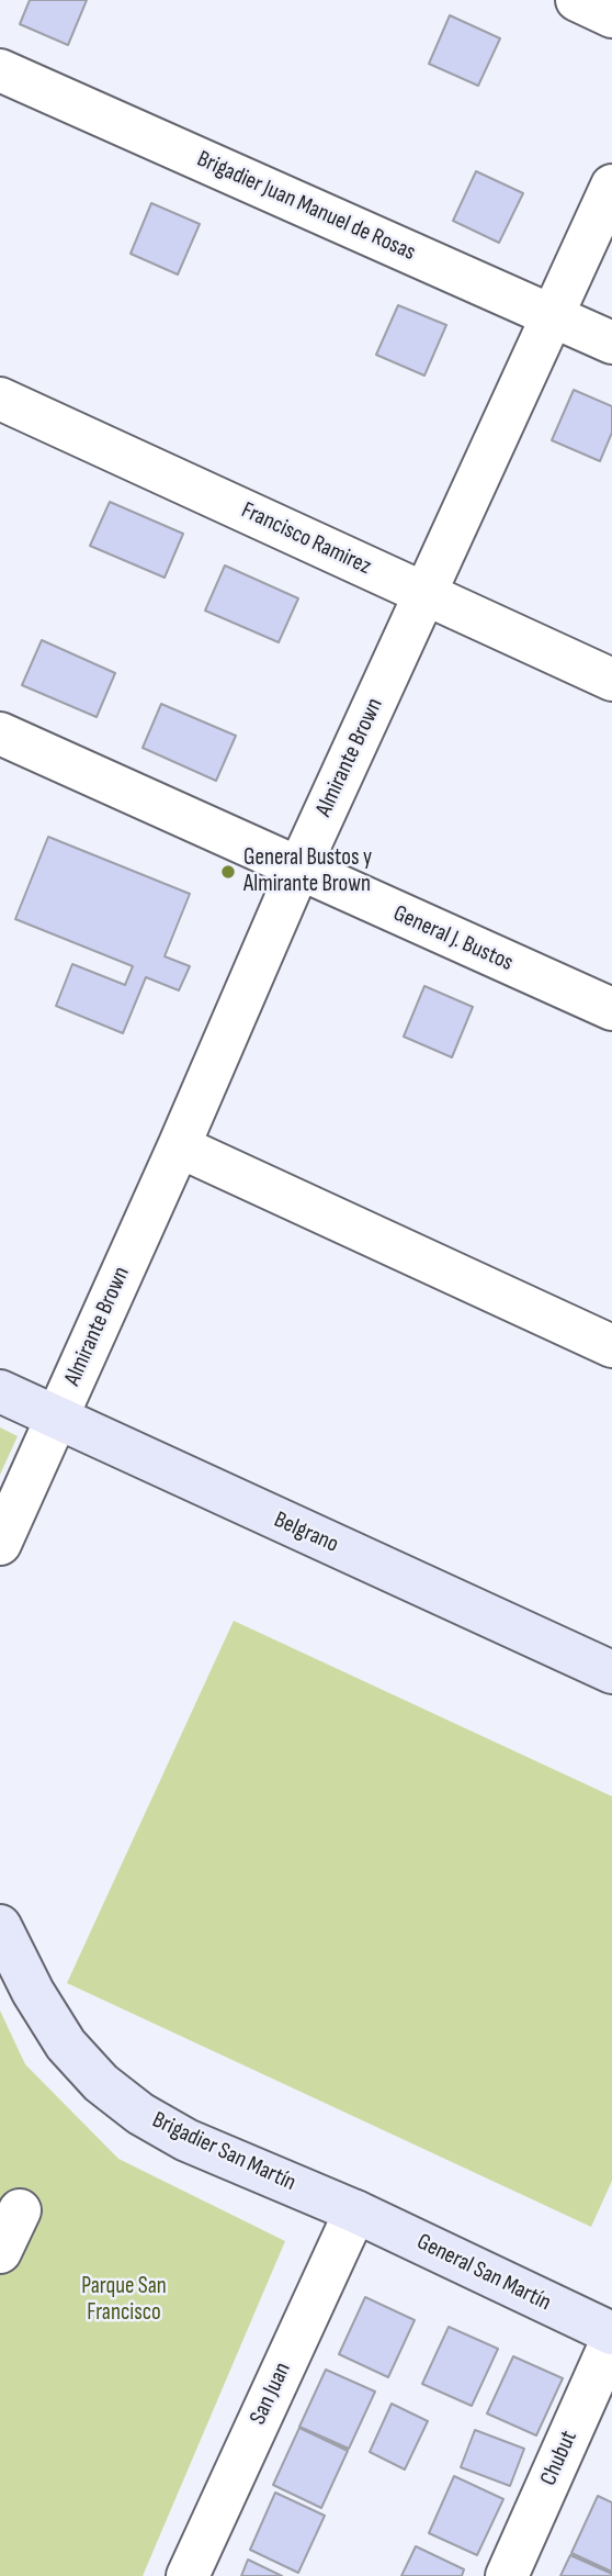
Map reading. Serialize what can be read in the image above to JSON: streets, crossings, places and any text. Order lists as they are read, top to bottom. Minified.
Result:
{"streets":{"main road":["Belgrano","Brigadier San Martín","General San Martín"],"street":["Brigadier Juan Manuel de Rosas","Francisco Ramirez","Almirante Brown","General J. Bustos","San Juan","Chubut"]},"crossings":[["Brigadier Juan Manuel de Rosas","Almirante Brown"],["Francisco Ramirez","Almirante Brown"],["Almirante Brown","General J. Bustos"],["Almirante Brown","Belgrano"],["Brigadier San Martín","General San Martín"],["Brigadier San Martín","San Juan"],["General San Martín","San Juan"]],"parks":["Parque San Francisco"],"places":["General Bustos y Almirante Brown"]}
